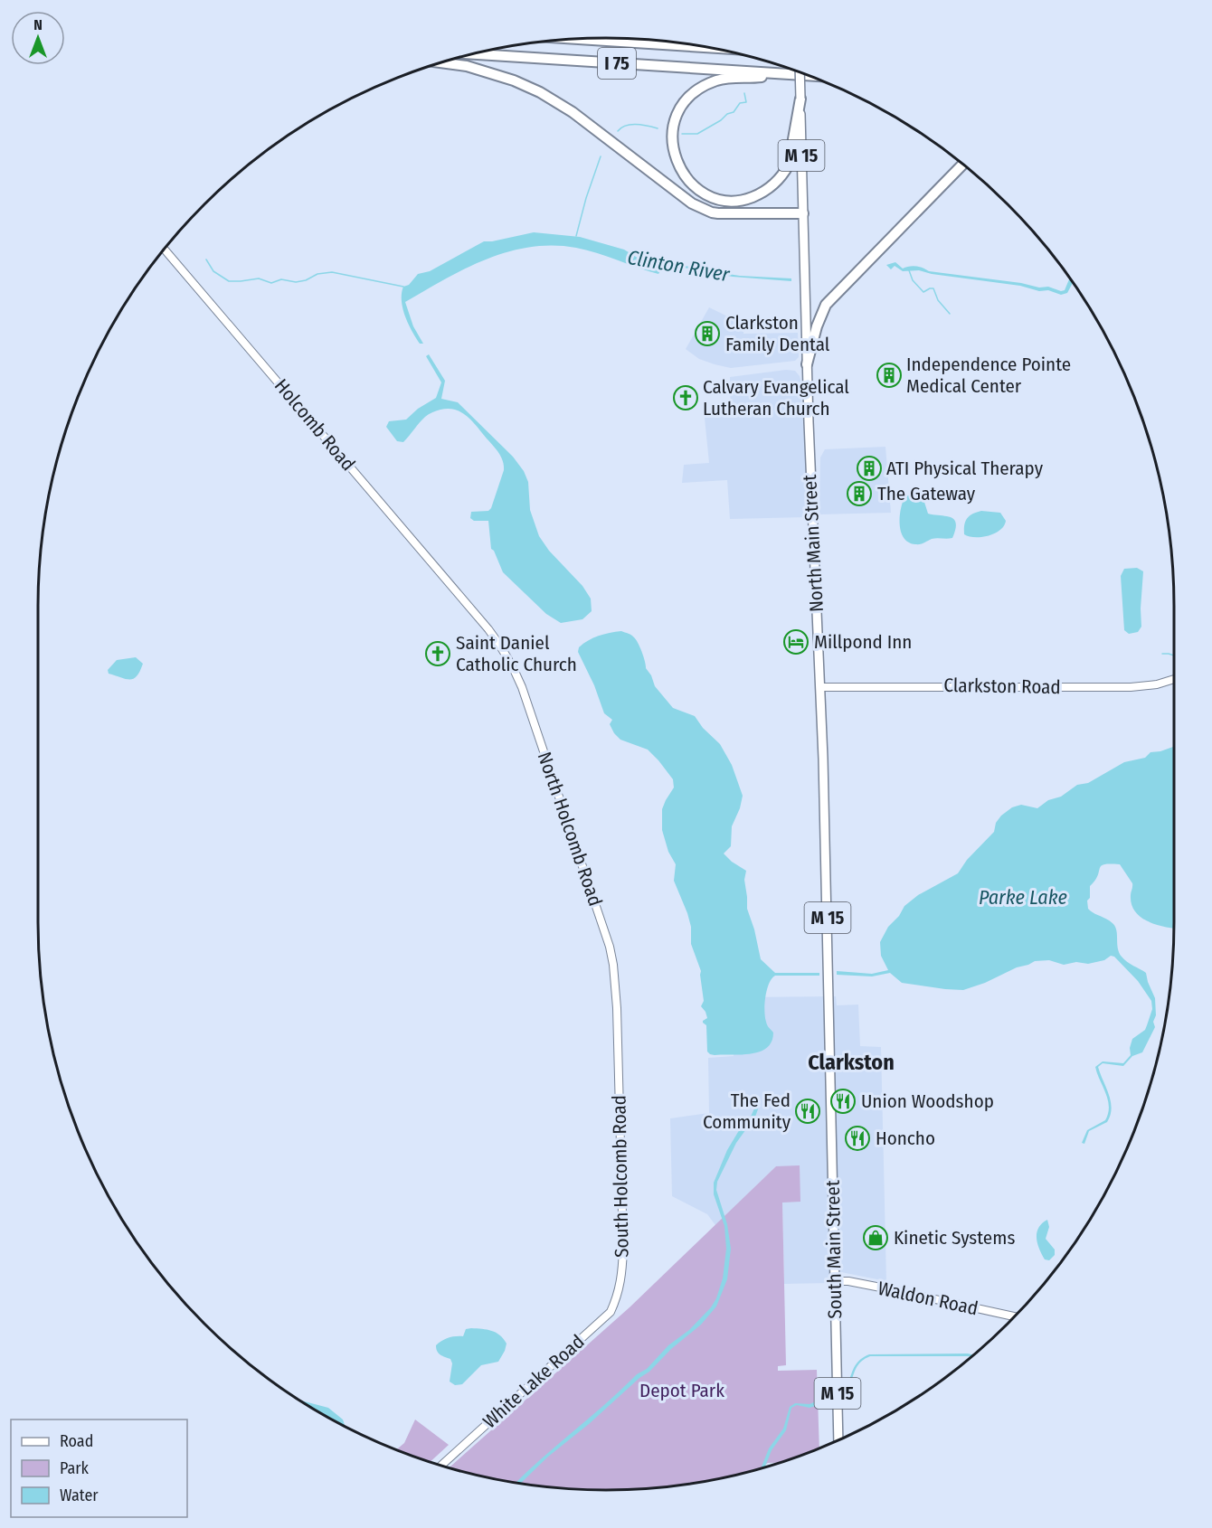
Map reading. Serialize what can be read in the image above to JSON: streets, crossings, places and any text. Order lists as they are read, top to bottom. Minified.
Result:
{"streets":{"highway":["I 75"],"main road":["M 15","North Main Street","South Main Street"],"street":["Holcomb Road","Clarkston Road","North Holcomb Road","South Holcomb Road","Waldon Road","White Lake Road"]},"crossings":[["M 15","North Main Street"],["Holcomb Road","North Holcomb Road"],["North Main Street","Clarkston Road"],["North Main Street","South Main Street"],["North Holcomb Road","South Holcomb Road"],["South Holcomb Road","White Lake Road"],["South Main Street","Waldon Road"]],"districts":["Clarkston"],"water":["Clinton River","Parke Lake"],"parks":["Depot Park"],"places":{"building":["Clarkston Family Dental","Independence Pointe Medical Center","ATI Physical Therapy","The Gateway"],"church":["Calvary Evangelical Lutheran Church","Saint Daniel Catholic Church"],"hotel":["Millpond Inn"],"restaurant":["Union Woodshop","The Fed Community","Honcho"],"shop":["Kinetic Systems"]},"legend":["Road","Park","Water"],"north":"top"}
